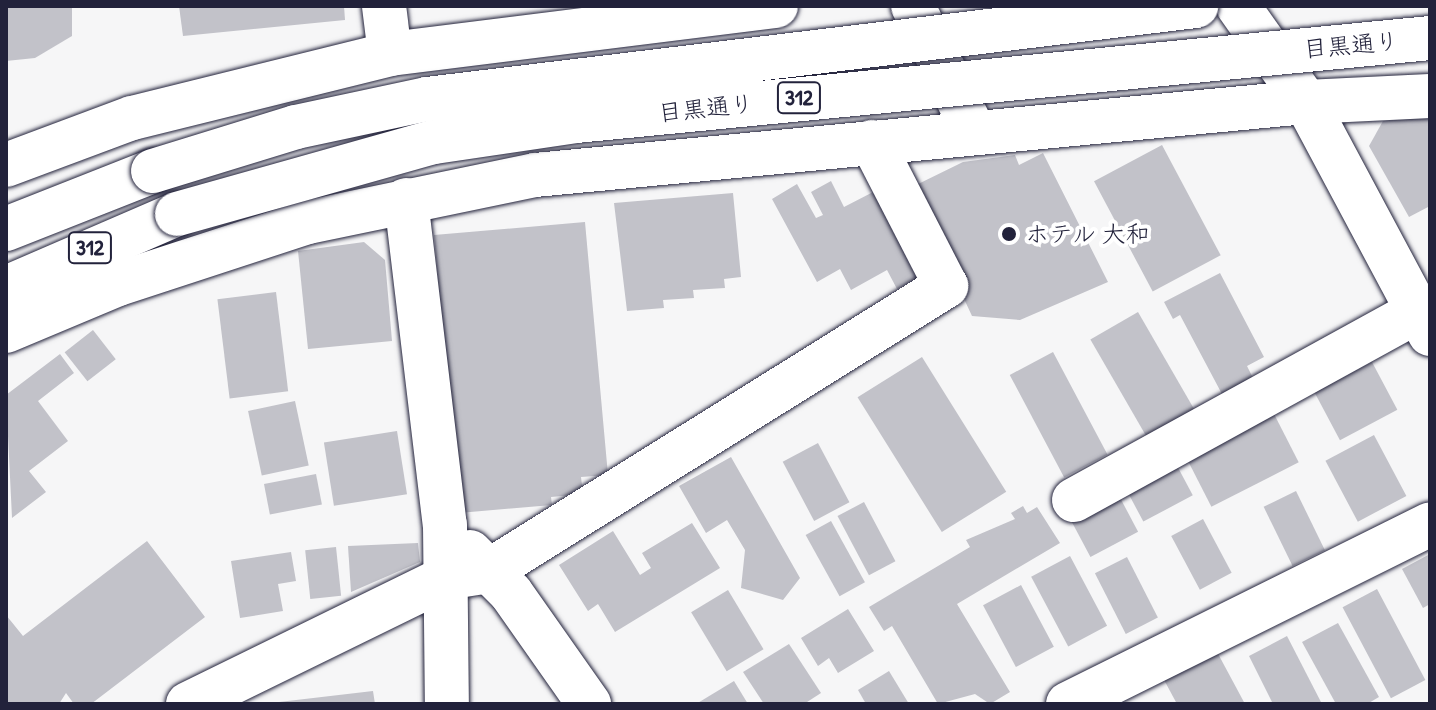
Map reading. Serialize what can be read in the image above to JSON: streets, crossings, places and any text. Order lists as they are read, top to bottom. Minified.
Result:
{"streets":{"main road":["目黒通り","312"]},"places":["ホテル 大和"]}
